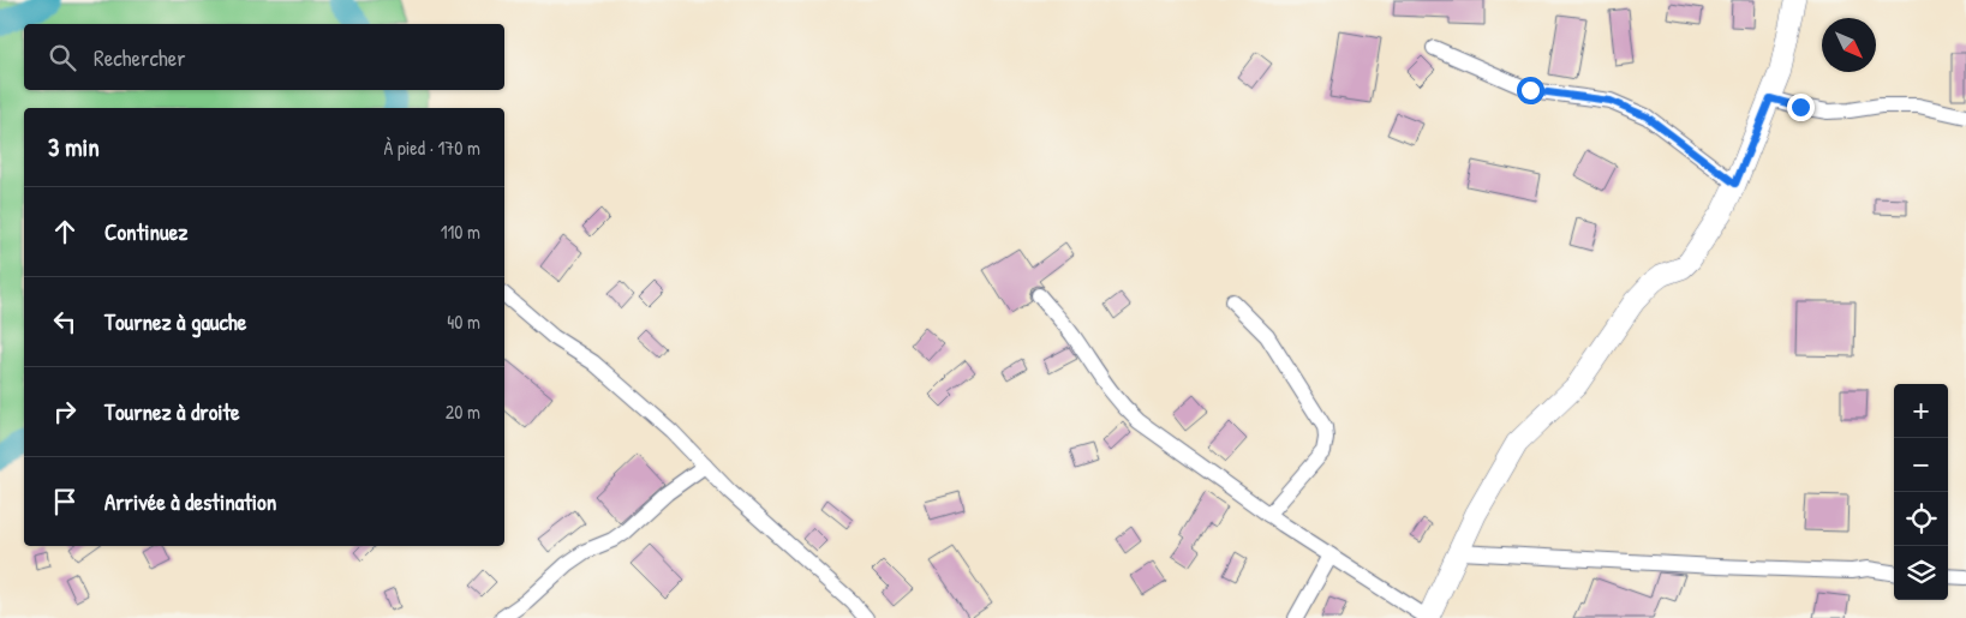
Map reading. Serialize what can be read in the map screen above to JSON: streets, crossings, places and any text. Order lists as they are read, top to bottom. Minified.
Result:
{"north":"bottom right","page":{"search":"Rechercher","heading":["3 min","À pied · 170 m"],"list":[["Continuez","110 m"],["Tournez à gauche","40 m"],["Tournez à droite","20 m"],"Arrivée à destination"],"map_buttons":["+","−"]}}
